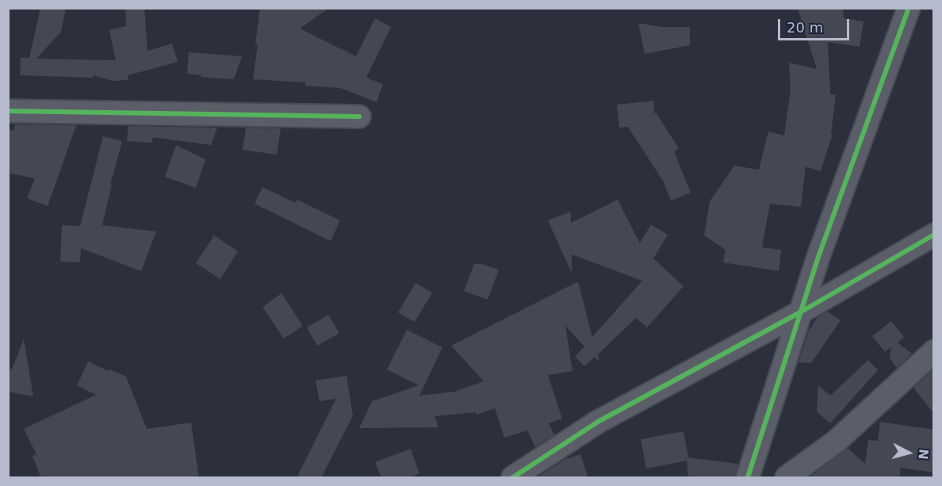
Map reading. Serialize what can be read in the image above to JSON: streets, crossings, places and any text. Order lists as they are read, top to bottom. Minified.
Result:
{"scale_bar":"20 m","north":"right"}
